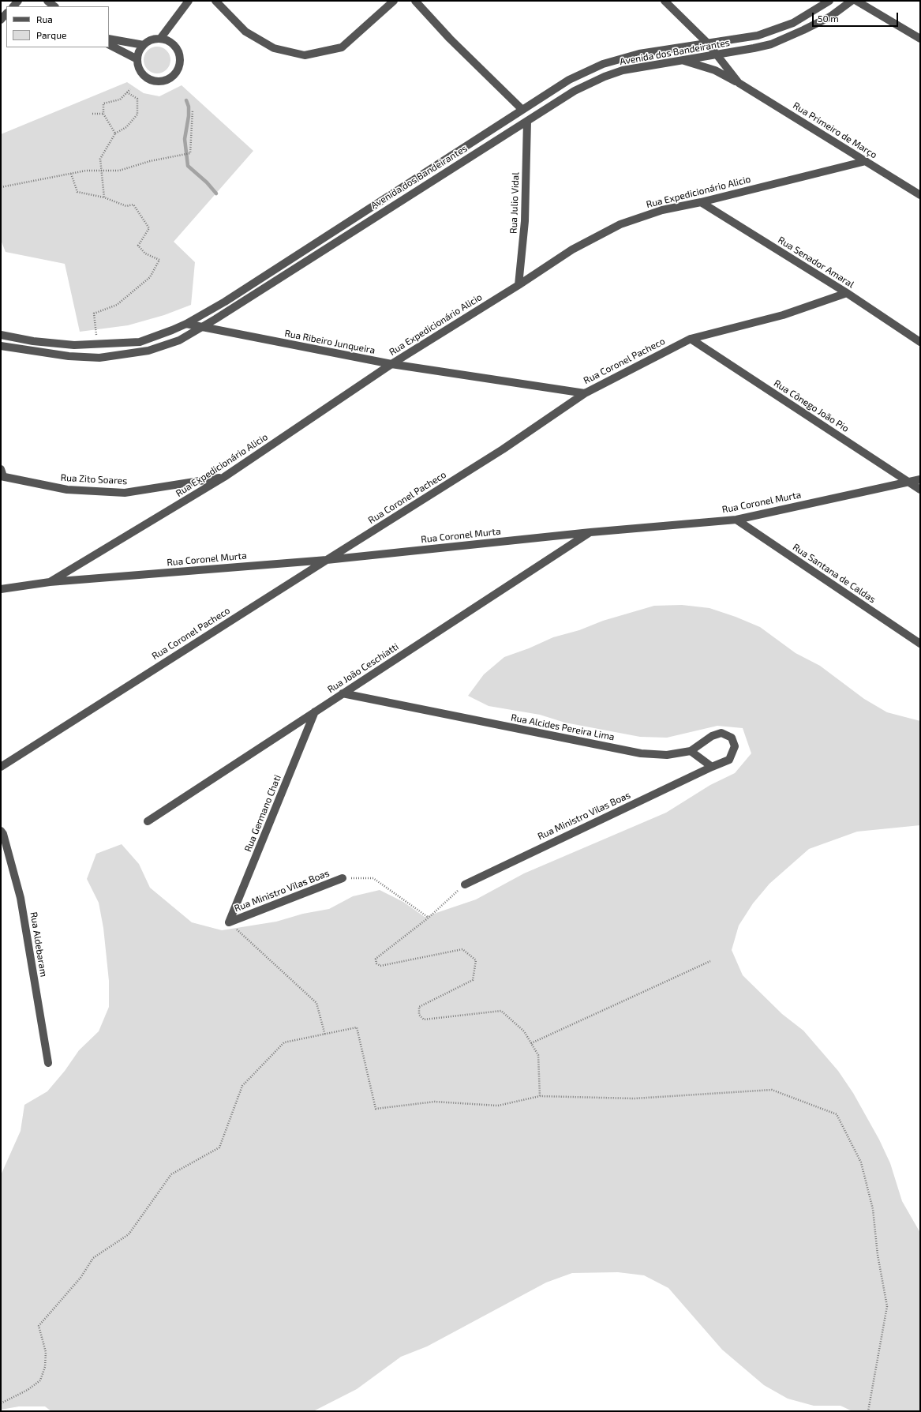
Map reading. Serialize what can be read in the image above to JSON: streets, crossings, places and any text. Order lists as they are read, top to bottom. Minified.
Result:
{"streets":{"street":["Avenida dos Bandeirantes","Rua Primeiro de Março","Rua Expedicionário Alicio","Rua Julio Vidal","Rua Senador Amaral","Rua Ribeiro Junqueira","Rua Coronel Pacheco","Rua Cônego João Pio","Rua Zito Soares","Rua Coronel Murta","Rua Santana de Caldas","Rua João Ceschiatti","Rua Alcides Pereira Lima","Rua Germano Chati","Rua Ministro Vilas Boas","Rua Aldebaram"]},"crossings":[["Avenida dos Bandeirantes","Rua Primeiro de Março"],["Avenida dos Bandeirantes","Rua Julio Vidal"],["Avenida dos Bandeirantes","Rua Ribeiro Junqueira"],["Rua Primeiro de Março","Rua Expedicionário Alicio"],["Rua Expedicionário Alicio","Rua Julio Vidal"],["Rua Expedicionário Alicio","Rua Senador Amaral"],["Rua Expedicionário Alicio","Rua Ribeiro Junqueira"],["Rua Expedicionário Alicio","Rua Zito Soares"],["Rua Expedicionário Alicio","Rua Coronel Murta"],["Rua Senador Amaral","Rua Coronel Pacheco"],["Rua Ribeiro Junqueira","Rua Coronel Pacheco"],["Rua Coronel Pacheco","Rua Cônego João Pio"],["Rua Coronel Pacheco","Rua Coronel Murta"],["Rua Cônego João Pio","Rua Coronel Murta"],["Rua Coronel Murta","Rua Santana de Caldas"],["Rua Coronel Murta","Rua João Ceschiatti"],["Rua João Ceschiatti","Rua Alcides Pereira Lima"],["Rua João Ceschiatti","Rua Germano Chati"],["Rua Alcides Pereira Lima","Rua Ministro Vilas Boas"],["Rua Germano Chati","Rua Ministro Vilas Boas"]],"legend":["Rua","Parque"],"scale_bar":"50 m"}
